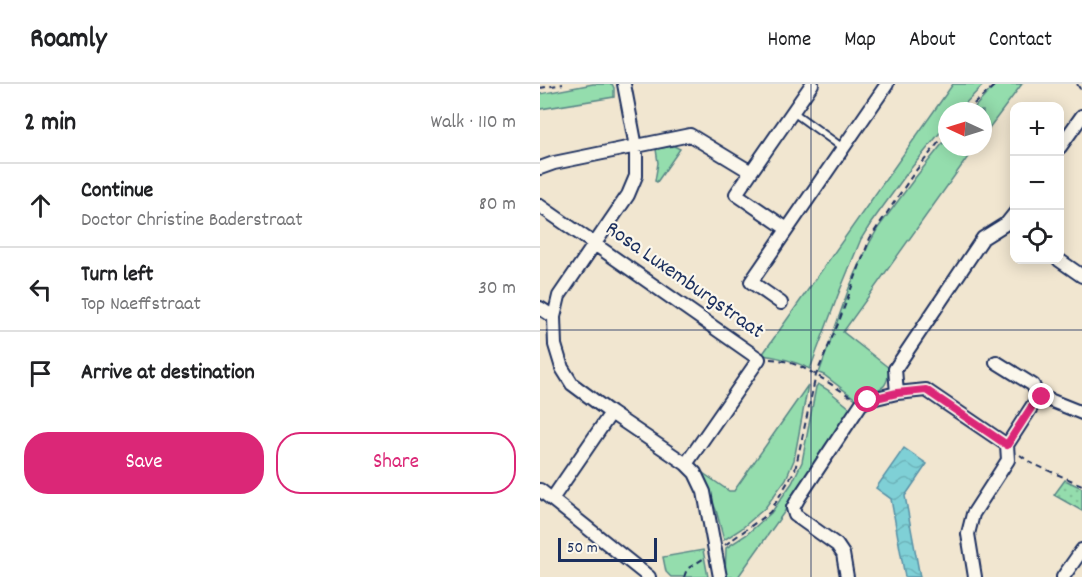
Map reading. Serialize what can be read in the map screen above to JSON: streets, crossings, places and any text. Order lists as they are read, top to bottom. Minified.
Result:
{"streets":{"street":["Rosa Luxemburgstraat"]},"scale_bar":"50 m","north":"left","page":{"header":"Roamly","nav":["Home","Map","About","Contact"],"heading":["2 min","Walk · 110 m"],"map_buttons":["+","−"],"list":[["Continue","Doctor Christine Baderstraat","80 m"],["Turn left","Top Naeffstraat","30 m"],"Arrive at destination"],"buttons":["Save","Share"],"scale":"50 m"}}
